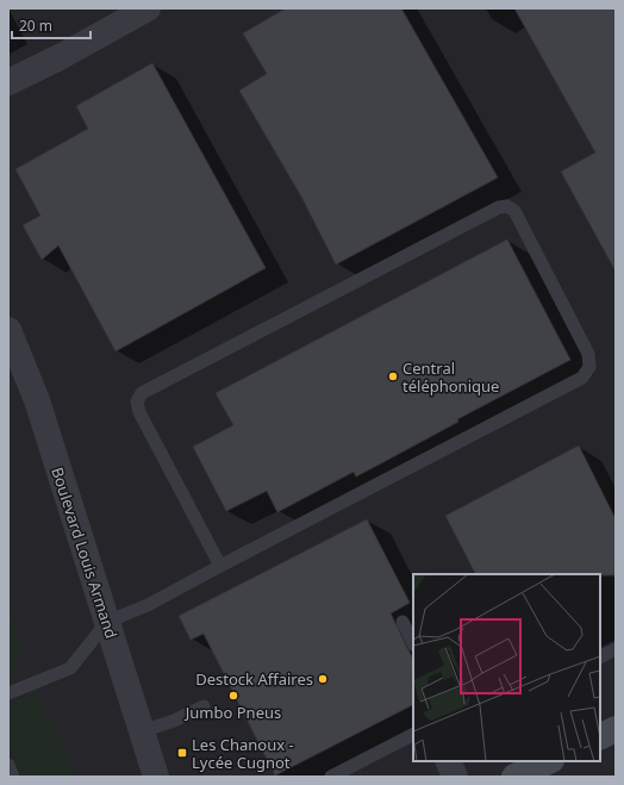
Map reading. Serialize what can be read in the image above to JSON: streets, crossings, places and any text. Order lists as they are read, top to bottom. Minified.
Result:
{"streets":{"street":["Boulevard Louis Armand"]},"places":{"other":["Central téléphonique","Destock Affaires","Jumbo Pneus"],"transit":["Les Chanoux - Lycée Cugnot"]},"scale_bar":"20 m"}
